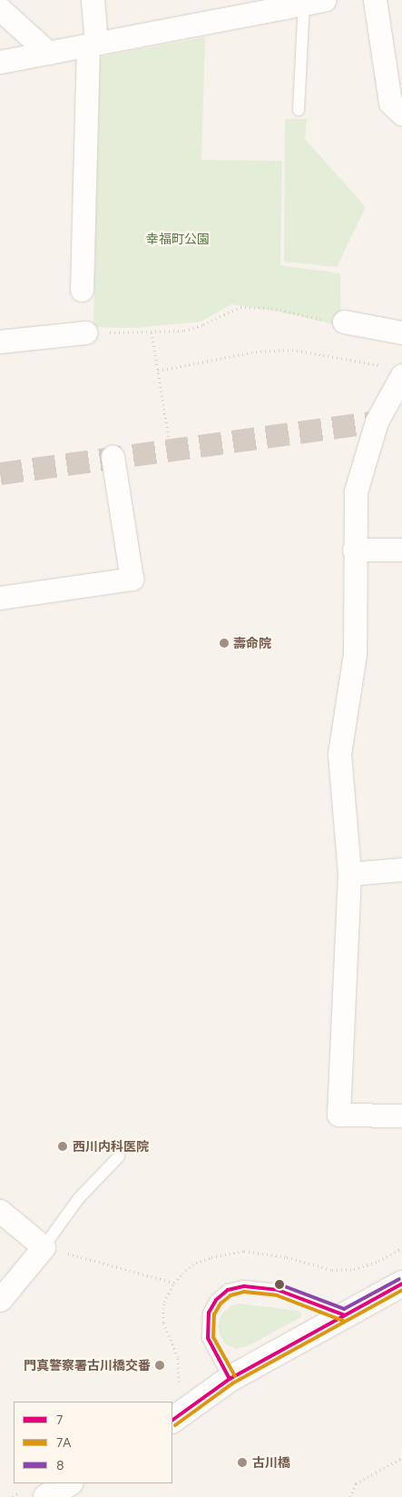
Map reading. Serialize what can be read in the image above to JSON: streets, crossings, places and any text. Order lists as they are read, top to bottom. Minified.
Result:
{"parks":["幸福町公園"],"places":["壽命院","西川内科医院","門真警察署古川橋交番","古川橋"],"lines":["transit line 8","transit line 7","transit line 7A"],"legend":["7","7A","8"]}
